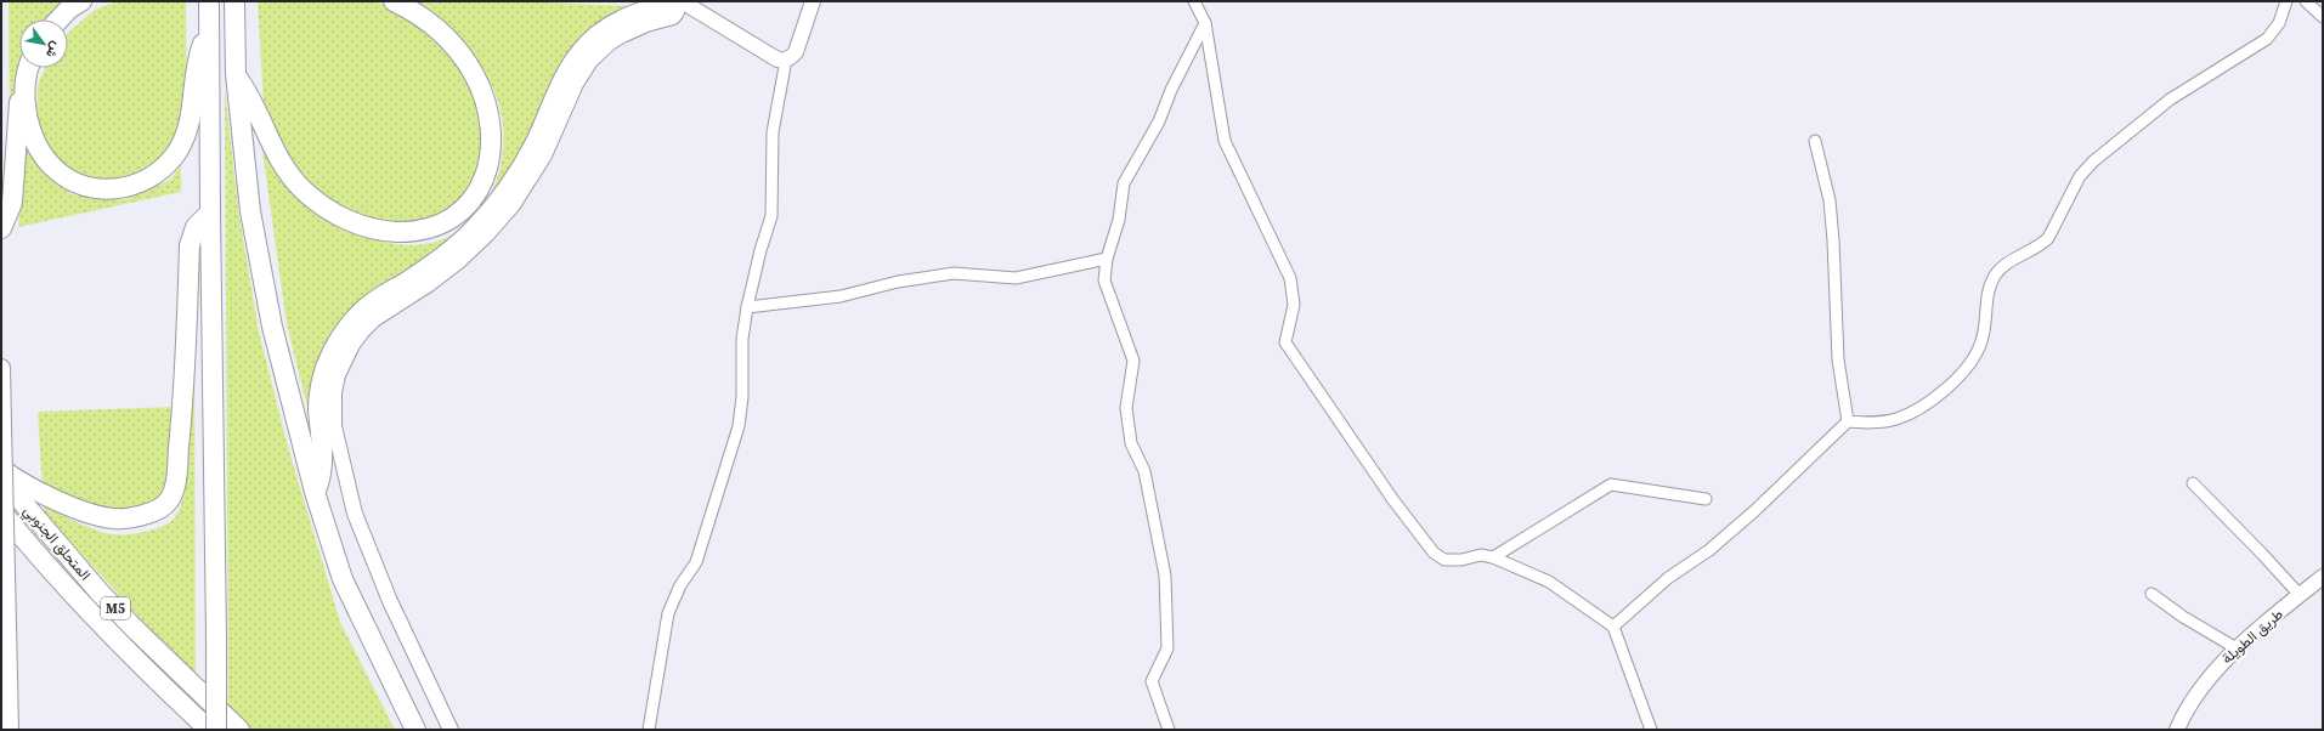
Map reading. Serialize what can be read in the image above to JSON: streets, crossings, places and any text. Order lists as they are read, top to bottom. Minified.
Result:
{"streets":{"highway":["المتحلق الجنوبي","M5"],"street":["طريق الطويلة"]},"north":"bottom right"}
